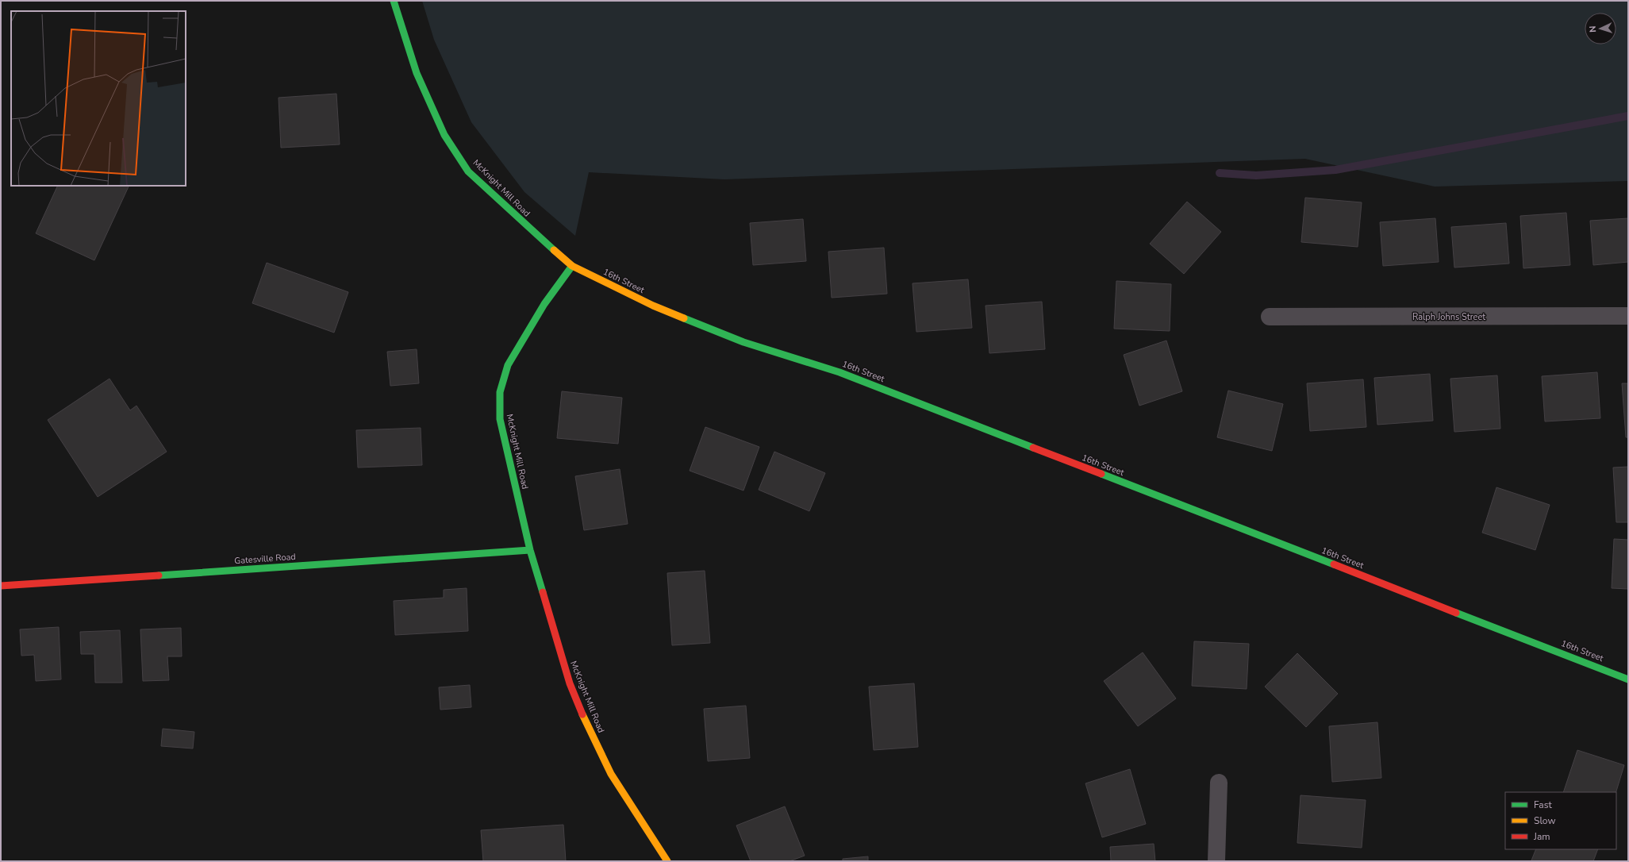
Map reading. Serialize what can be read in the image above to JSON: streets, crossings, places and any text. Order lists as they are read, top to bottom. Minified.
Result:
{"streets":{"street":["McKnight Mill Road","16th Street","Ralph Johns Street","Gatesville Road"]},"crossings":[["McKnight Mill Road","16th Street"],["McKnight Mill Road","Gatesville Road"]],"legend":["Fast","Slow","Jam"],"north":"left"}
